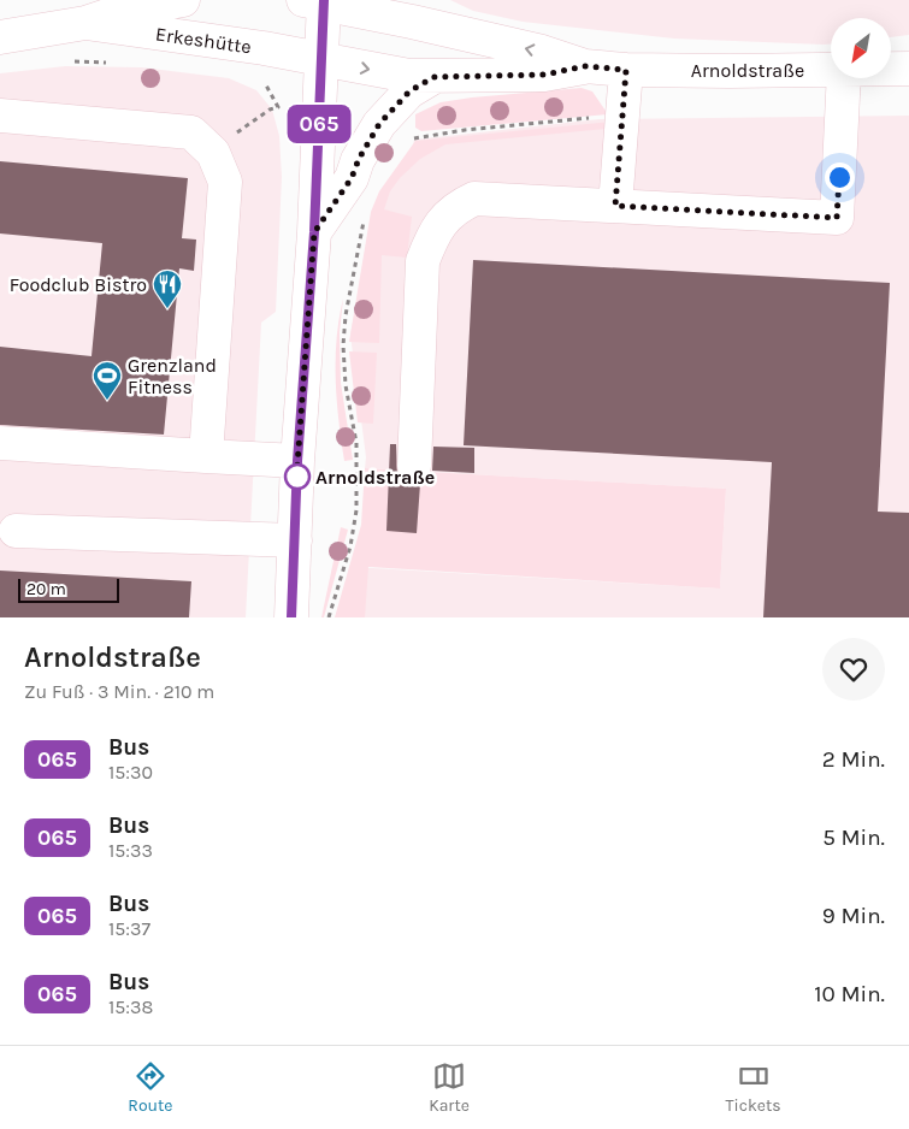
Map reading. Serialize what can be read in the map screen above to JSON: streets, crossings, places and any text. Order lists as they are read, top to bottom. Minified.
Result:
{"streets":{"street":["Erkeshütte","Arnoldstraße"]},"crossings":[["Erkeshütte","Arnoldstraße"]],"places":{"restaurant":["Foodclub Bistro"],"sports":["Grenzland Fitness"],"other":["Arnoldstraße"]},"lines":["bus line 065"],"scale_bar":"20 m","north":"bottom left","page":{"on_map":"065","scale":"20 m","heading":["Arnoldstraße","Zu Fuß · 3 Min. · 210 m"],"list":[{"mark":"065","name":"Bus","note":"15:30","value":"2 Min."},{"mark":"065","name":"Bus","note":"15:33","value":"5 Min."},{"mark":"065","name":"Bus","note":"15:37","value":"9 Min."},{"mark":"065","name":"Bus","note":"15:38","value":"10 Min."}],"tabs":["Route","Karte","Tickets"]}}
